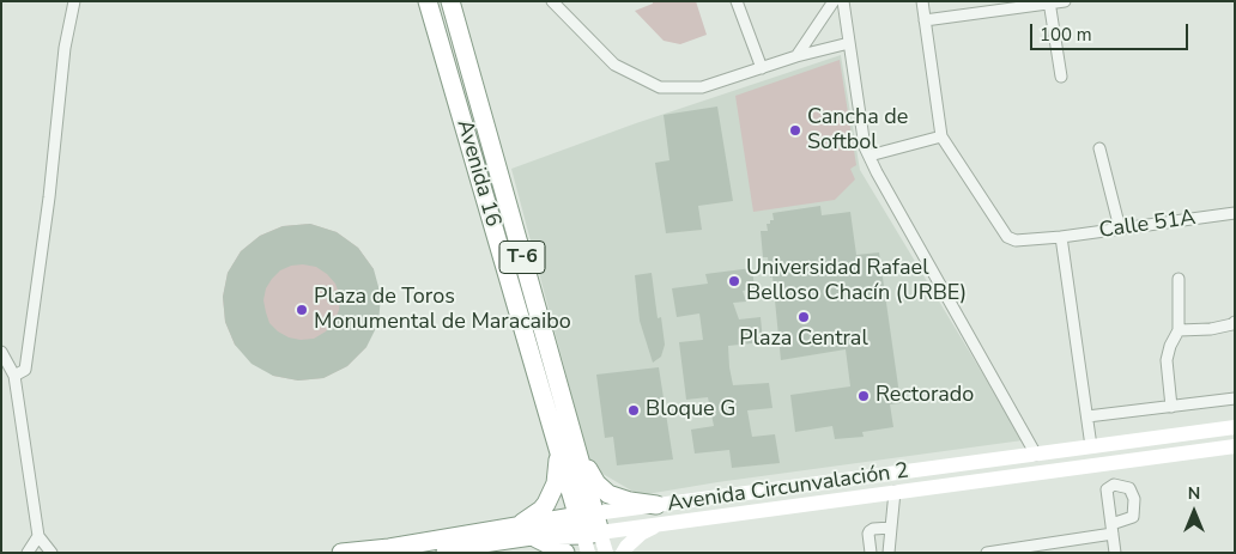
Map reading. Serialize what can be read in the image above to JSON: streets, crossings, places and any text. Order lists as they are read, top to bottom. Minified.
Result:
{"streets":{"highway":["Avenida 16","T-6","Avenida Circunvalación 2"],"street":["Calle 51A"]},"crossings":[["Avenida 16","Avenida Circunvalación 2"]],"places":["Cancha de Softbol","Universidad Rafael Belloso Chacín (URBE)","Plaza de Toros Monumental de Maracaibo","Plaza Central","Rectorado","Bloque G"],"scale_bar":"100 m","north":"top"}
